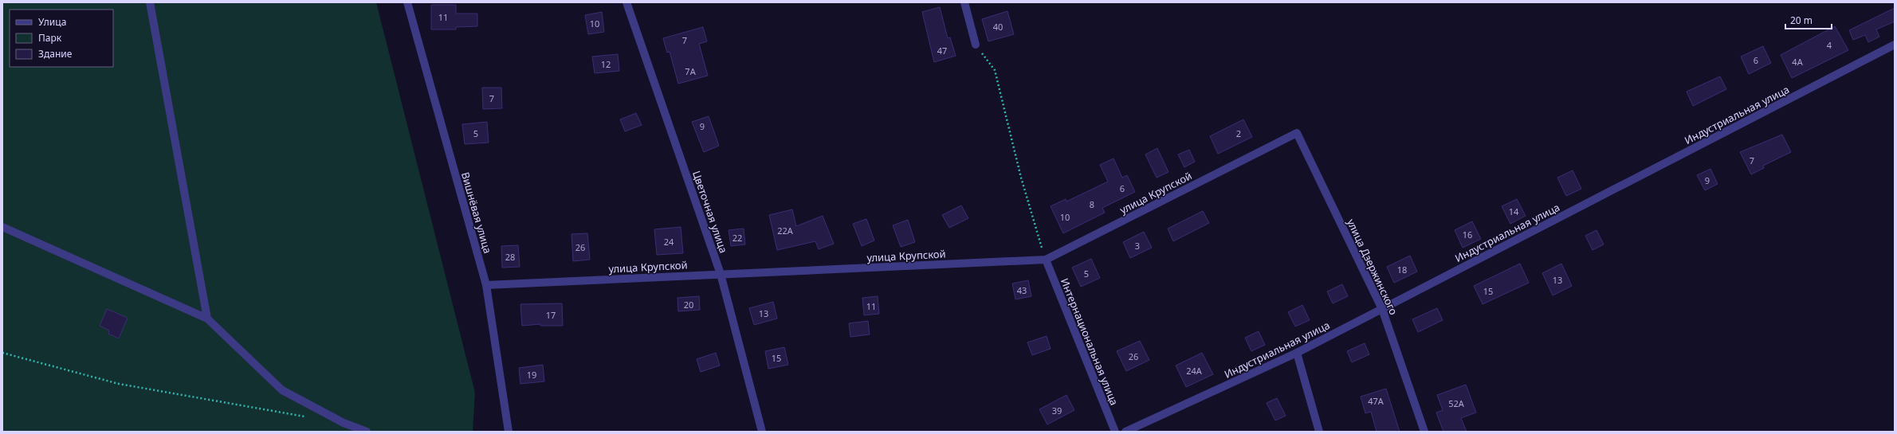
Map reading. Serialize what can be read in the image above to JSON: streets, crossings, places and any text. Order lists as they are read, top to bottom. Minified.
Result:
{"streets":{"street":["Индустриальная улица","улица Крупской","Цветочная улица","Вишнёвая улица","улица Дзержинского","Интернациональная улица"]},"crossings":[["Индустриальная улица","улица Дзержинского"],["улица Крупской","Цветочная улица"],["улица Крупской","Вишнёвая улица"],["улица Крупской","улица Дзержинского"],["улица Крупской","Интернациональная улица"]],"house_numbers":["11","10","40","7","4","47","6","4А","12","7А","7","9","5","2","7","9","6","8","14","10","22А","16","22","24","3","26","28","18","5","13","43","15","20","11","13","17","26","15","24А","19","47А","52А","39"],"legend":["Улица","Парк","Здание"],"scale_bar":"20 m"}
